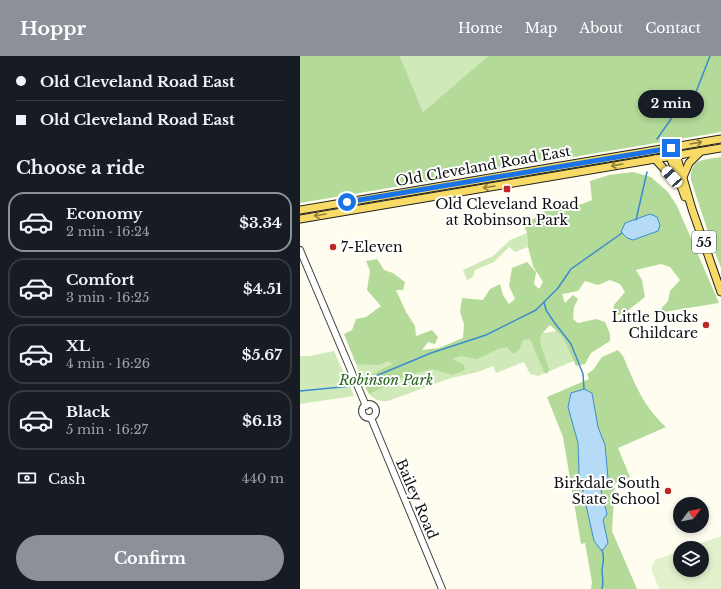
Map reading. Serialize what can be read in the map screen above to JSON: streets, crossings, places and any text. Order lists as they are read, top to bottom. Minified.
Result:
{"streets":{"main road":["Old Cleveland Road East","55"],"street":["Bailey Road"]},"crossings":[["Old Cleveland Road East","55"]],"parks":["Robinson Park"],"places":{"transit":["Old Cleveland Road at Robinson Park"],"other":["7-Eleven","Little Ducks Childcare","Birkdale South State School"]},"north":"top right","page":{"header":"Hoppr","nav":["Home","Map","About","Contact"],"banner":["Old Cleveland Road East","Old Cleveland Road East"],"bubble":"2 min","heading":"Choose a ride","list":[{"name":"Economy","note":"2 min · 16:24","value":"$3.34"},{"name":"Comfort","note":"3 min · 16:25","value":"$4.51"},{"name":"XL","note":"4 min · 16:26","value":"$5.67"},{"name":"Black","note":"5 min · 16:27","value":"$6.13"}],"pay":["Cash","440 m"],"buttons":"Confirm"}}
